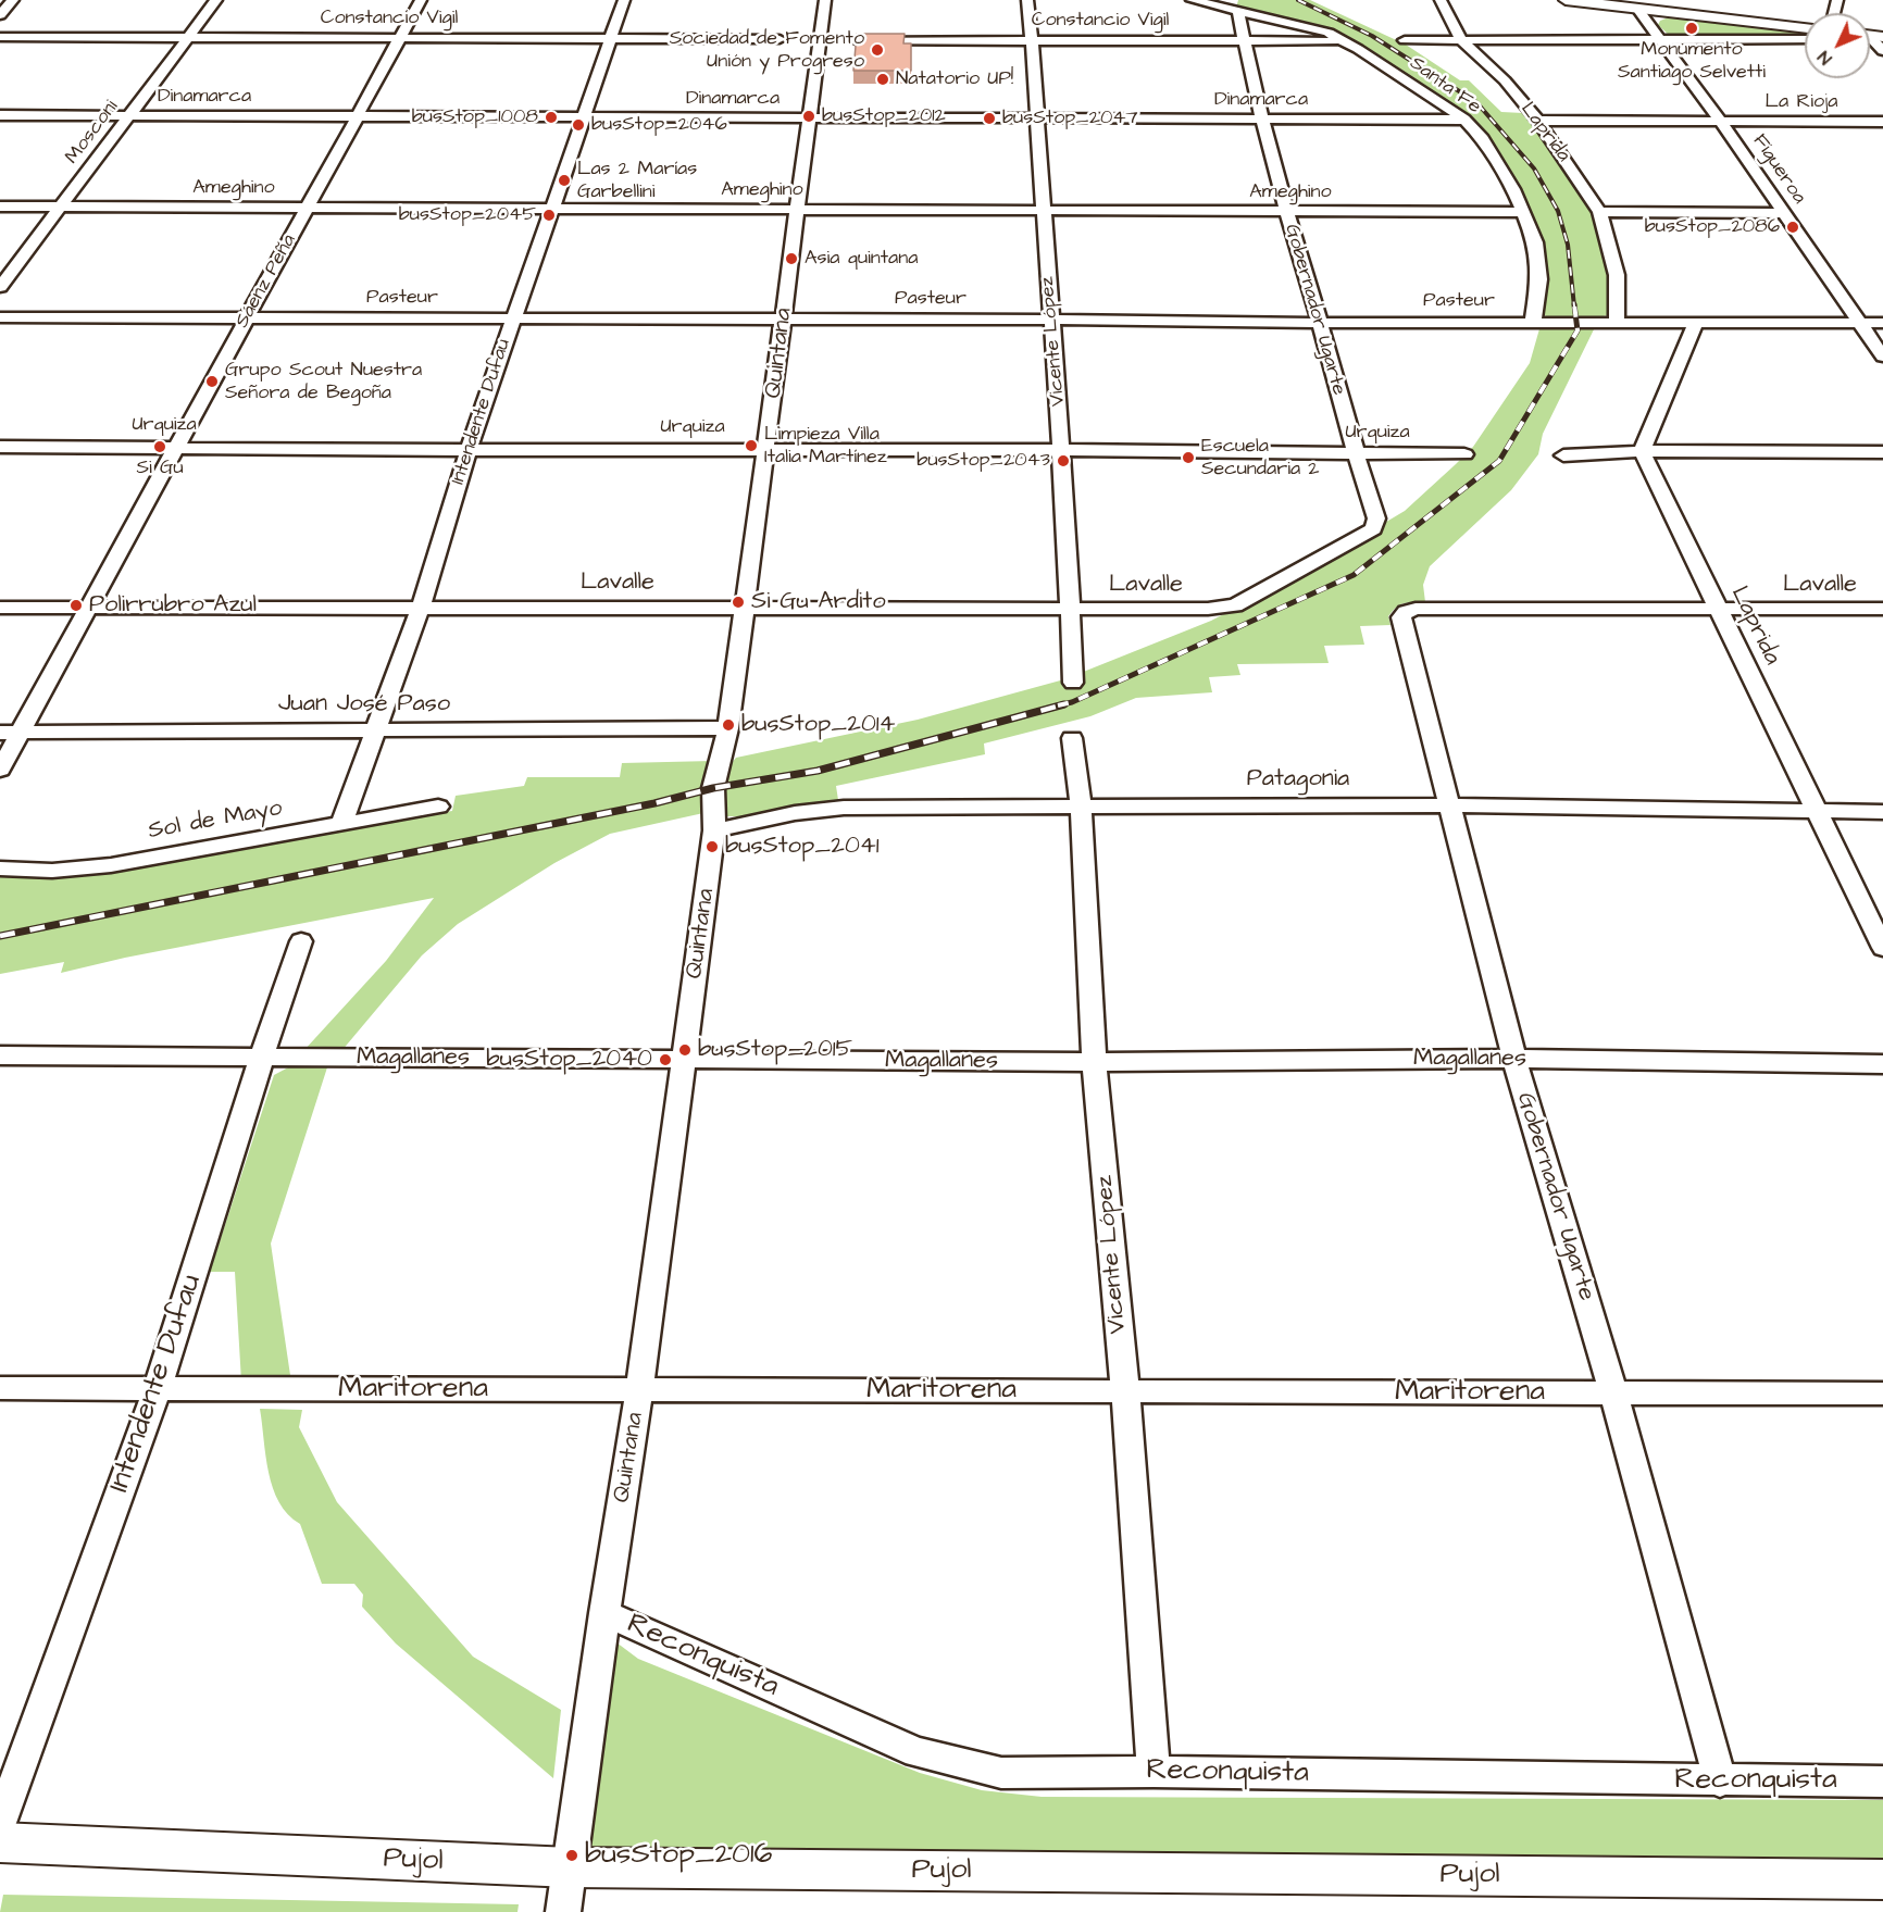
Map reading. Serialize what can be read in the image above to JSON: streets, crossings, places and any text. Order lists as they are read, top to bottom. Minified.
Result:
{"streets":{"main road":["Pujol"],"street":["Constancio Vigil","Santa Fe","Dinamarca","La Rioja","Mosconi","Laprida","Figueroa","Ameghino","Sáenz Peña","Pasteur","Gobernador Ugarte","Vicente López","Quintana","Intendente Dufau","Urquiza","Lavalle","Juan José Paso","Patagonia","Sol de Mayo","Magallanes","Maritorena","Reconquista"]},"crossings":[["Constancio Vigil","Santa Fe"],["Constancio Vigil","Mosconi"],["Constancio Vigil","Sáenz Peña"],["Constancio Vigil","Gobernador Ugarte"],["Constancio Vigil","Vicente López"],["Constancio Vigil","Intendente Dufau"],["Santa Fe","Dinamarca"],["Santa Fe","Ameghino"],["Santa Fe","Pasteur"],["Santa Fe","Gobernador Ugarte"],["Dinamarca","Mosconi"],["Dinamarca","Sáenz Peña"],["Dinamarca","Gobernador Ugarte"],["Dinamarca","Vicente López"],["Dinamarca","Quintana"],["Dinamarca","Intendente Dufau"],["La Rioja","Figueroa"],["Mosconi","Ameghino"],["Laprida","Pasteur"],["Laprida","Lavalle"],["Laprida","Patagonia"],["Figueroa","Pasteur"],["Ameghino","Sáenz Peña"],["Ameghino","Gobernador Ugarte"],["Ameghino","Vicente López"],["Ameghino","Quintana"],["Ameghino","Intendente Dufau"],["Sáenz Peña","Pasteur"],["Sáenz Peña","Urquiza"],["Sáenz Peña","Lavalle"],["Sáenz Peña","Juan José Paso"],["Pasteur","Gobernador Ugarte"],["Pasteur","Vicente López"],["Pasteur","Quintana"],["Pasteur","Intendente Dufau"],["Gobernador Ugarte","Urquiza"],["Gobernador Ugarte","Lavalle"],["Gobernador Ugarte","Patagonia"],["Gobernador Ugarte","Magallanes"],["Gobernador Ugarte","Maritorena"],["Gobernador Ugarte","Reconquista"],["Vicente López","Urquiza"],["Vicente López","Lavalle"],["Vicente López","Patagonia"],["Vicente López","Magallanes"],["Vicente López","Maritorena"],["Vicente López","Reconquista"],["Quintana","Urquiza"],["Quintana","Lavalle"],["Quintana","Juan José Paso"],["Quintana","Patagonia"],["Quintana","Magallanes"],["Quintana","Maritorena"],["Quintana","Reconquista"],["Quintana","Pujol"],["Intendente Dufau","Urquiza"],["Intendente Dufau","Lavalle"],["Intendente Dufau","Juan José Paso"],["Intendente Dufau","Sol de Mayo"],["Intendente Dufau","Magallanes"],["Intendente Dufau","Maritorena"]],"places":["Monumento Santiago Selvetti","Sociedad de Fomento Unión y Progreso","Natatorio UP!","busStop_2012","busStop_1008","busStop_2047","busStop_2046","Las 2 Marías Garbellini","busStop_2045","busStop_2086","Asia quintana","Grupo Scout Nuestra Señora de Begoña","Limpieza Villa Italia Martínez","Si Gu","Escuela Secundaria 2","busStop_2043","Si Gu Ardito","Polirrubro Azul","busStop_2014","busStop_2041","busStop_2015","busStop_2040","busStop_2016"],"north":"bottom left"}
